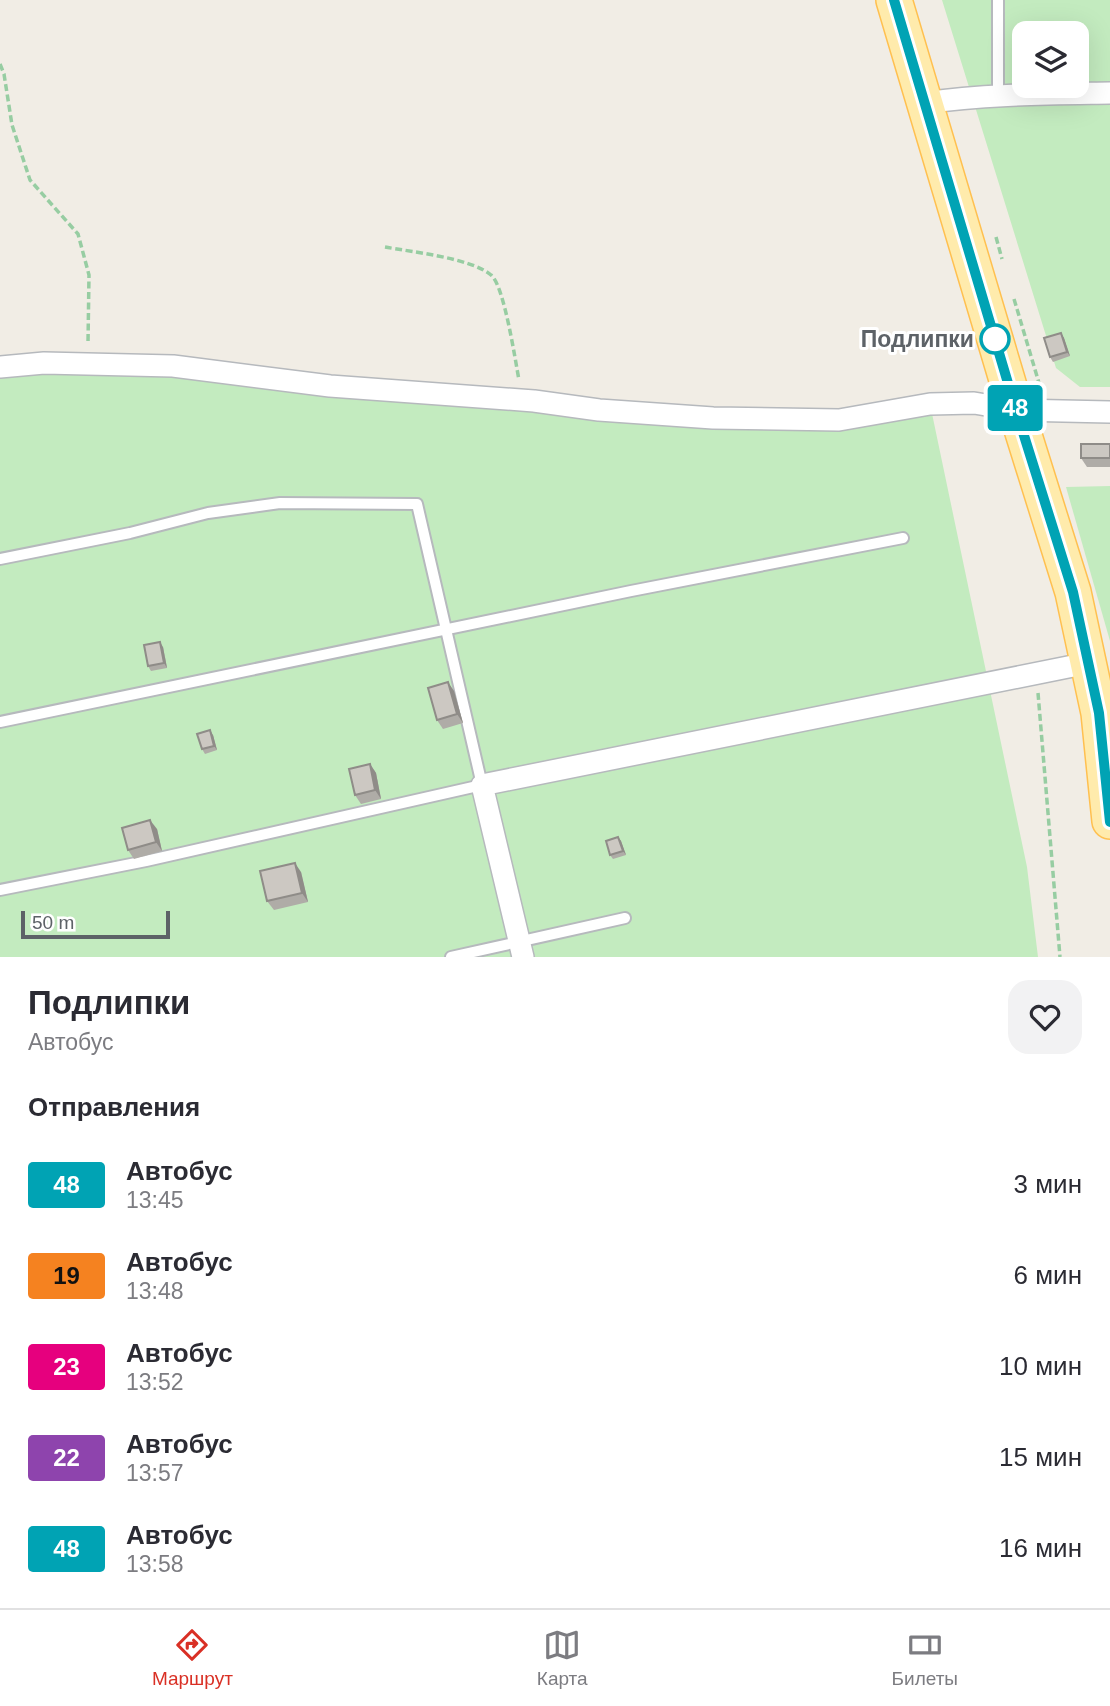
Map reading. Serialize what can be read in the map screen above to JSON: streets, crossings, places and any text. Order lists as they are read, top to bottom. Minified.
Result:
{"places":["Подлипки"],"lines":["bus line 48"],"scale_bar":"50 m","page":{"on_map":"48","scale":"50 m","heading":[["Подлипки","Автобус"],"Отправления"],"list":[{"mark":"48","name":"Автобус","note":"13:45","value":"3 мин"},{"mark":"19","name":"Автобус","note":"13:48","value":"6 мин"},{"mark":"23","name":"Автобус","note":"13:52","value":"10 мин"},{"mark":"22","name":"Автобус","note":"13:57","value":"15 мин"},{"mark":"48","name":"Автобус","note":"13:58","value":"16 мин"}],"tabs":["Маршрут","Карта","Билеты"]}}
